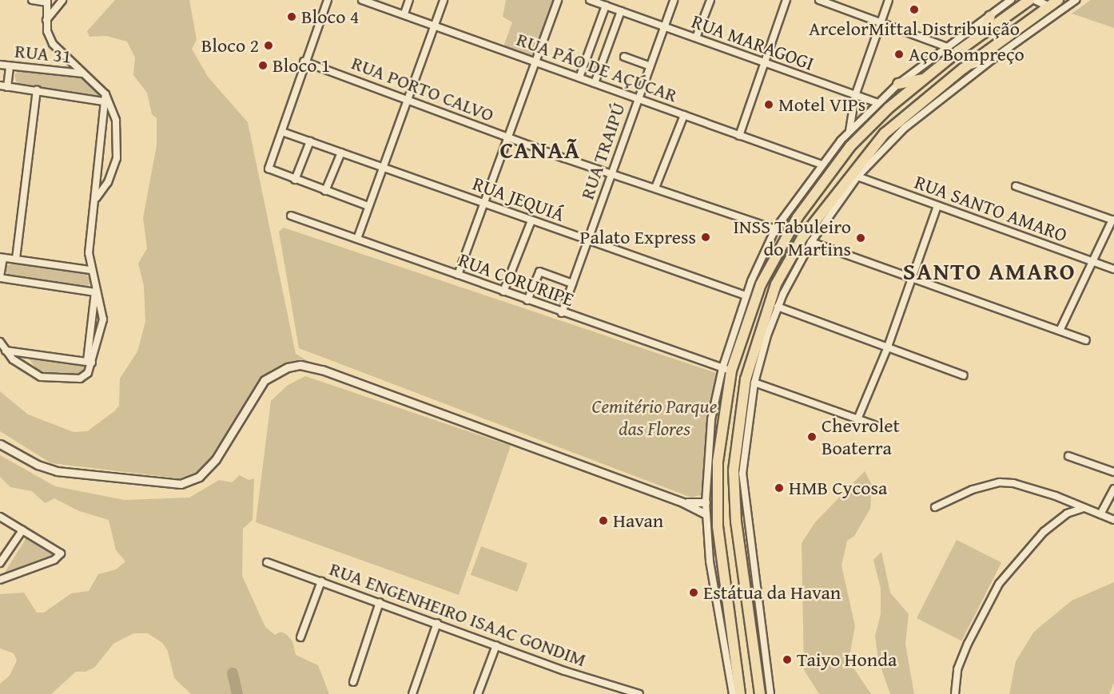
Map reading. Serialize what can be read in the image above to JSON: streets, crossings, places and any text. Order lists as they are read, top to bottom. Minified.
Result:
{"streets":{"street":["RUA MARAGOGI","RUA 31","RUA PÃO DE AÇÚCAR","RUA PORTO CALVO","RUA TRAIPÚ","RUA JEQUIÁ","RUA SANTO AMARO","RUA CORURIPE","RUA ENGENHEIRO ISAAC GONDIM"]},"crossings":[["RUA MARAGOGI","RUA TRAIPÚ"],["RUA PÃO DE AÇÚCAR","RUA TRAIPÚ"],["RUA PORTO CALVO","RUA TRAIPÚ"],["RUA TRAIPÚ","RUA JEQUIÁ"],["RUA TRAIPÚ","RUA CORURIPE"]],"districts":["CANAÃ","SANTO AMARO"],"parks":["Cemitério Parque das Flores"],"places":["ArcelorMittal Distribuição","Bloco 4","Bloco 2","Aço Bompreço","Bloco 1","Motel VIPs","Palato Express","INSS Tabuleiro do Martins","Chevrolet Boaterra","HMB Cycosa","Havan","Estátua da Havan","Taiyo Honda"]}
